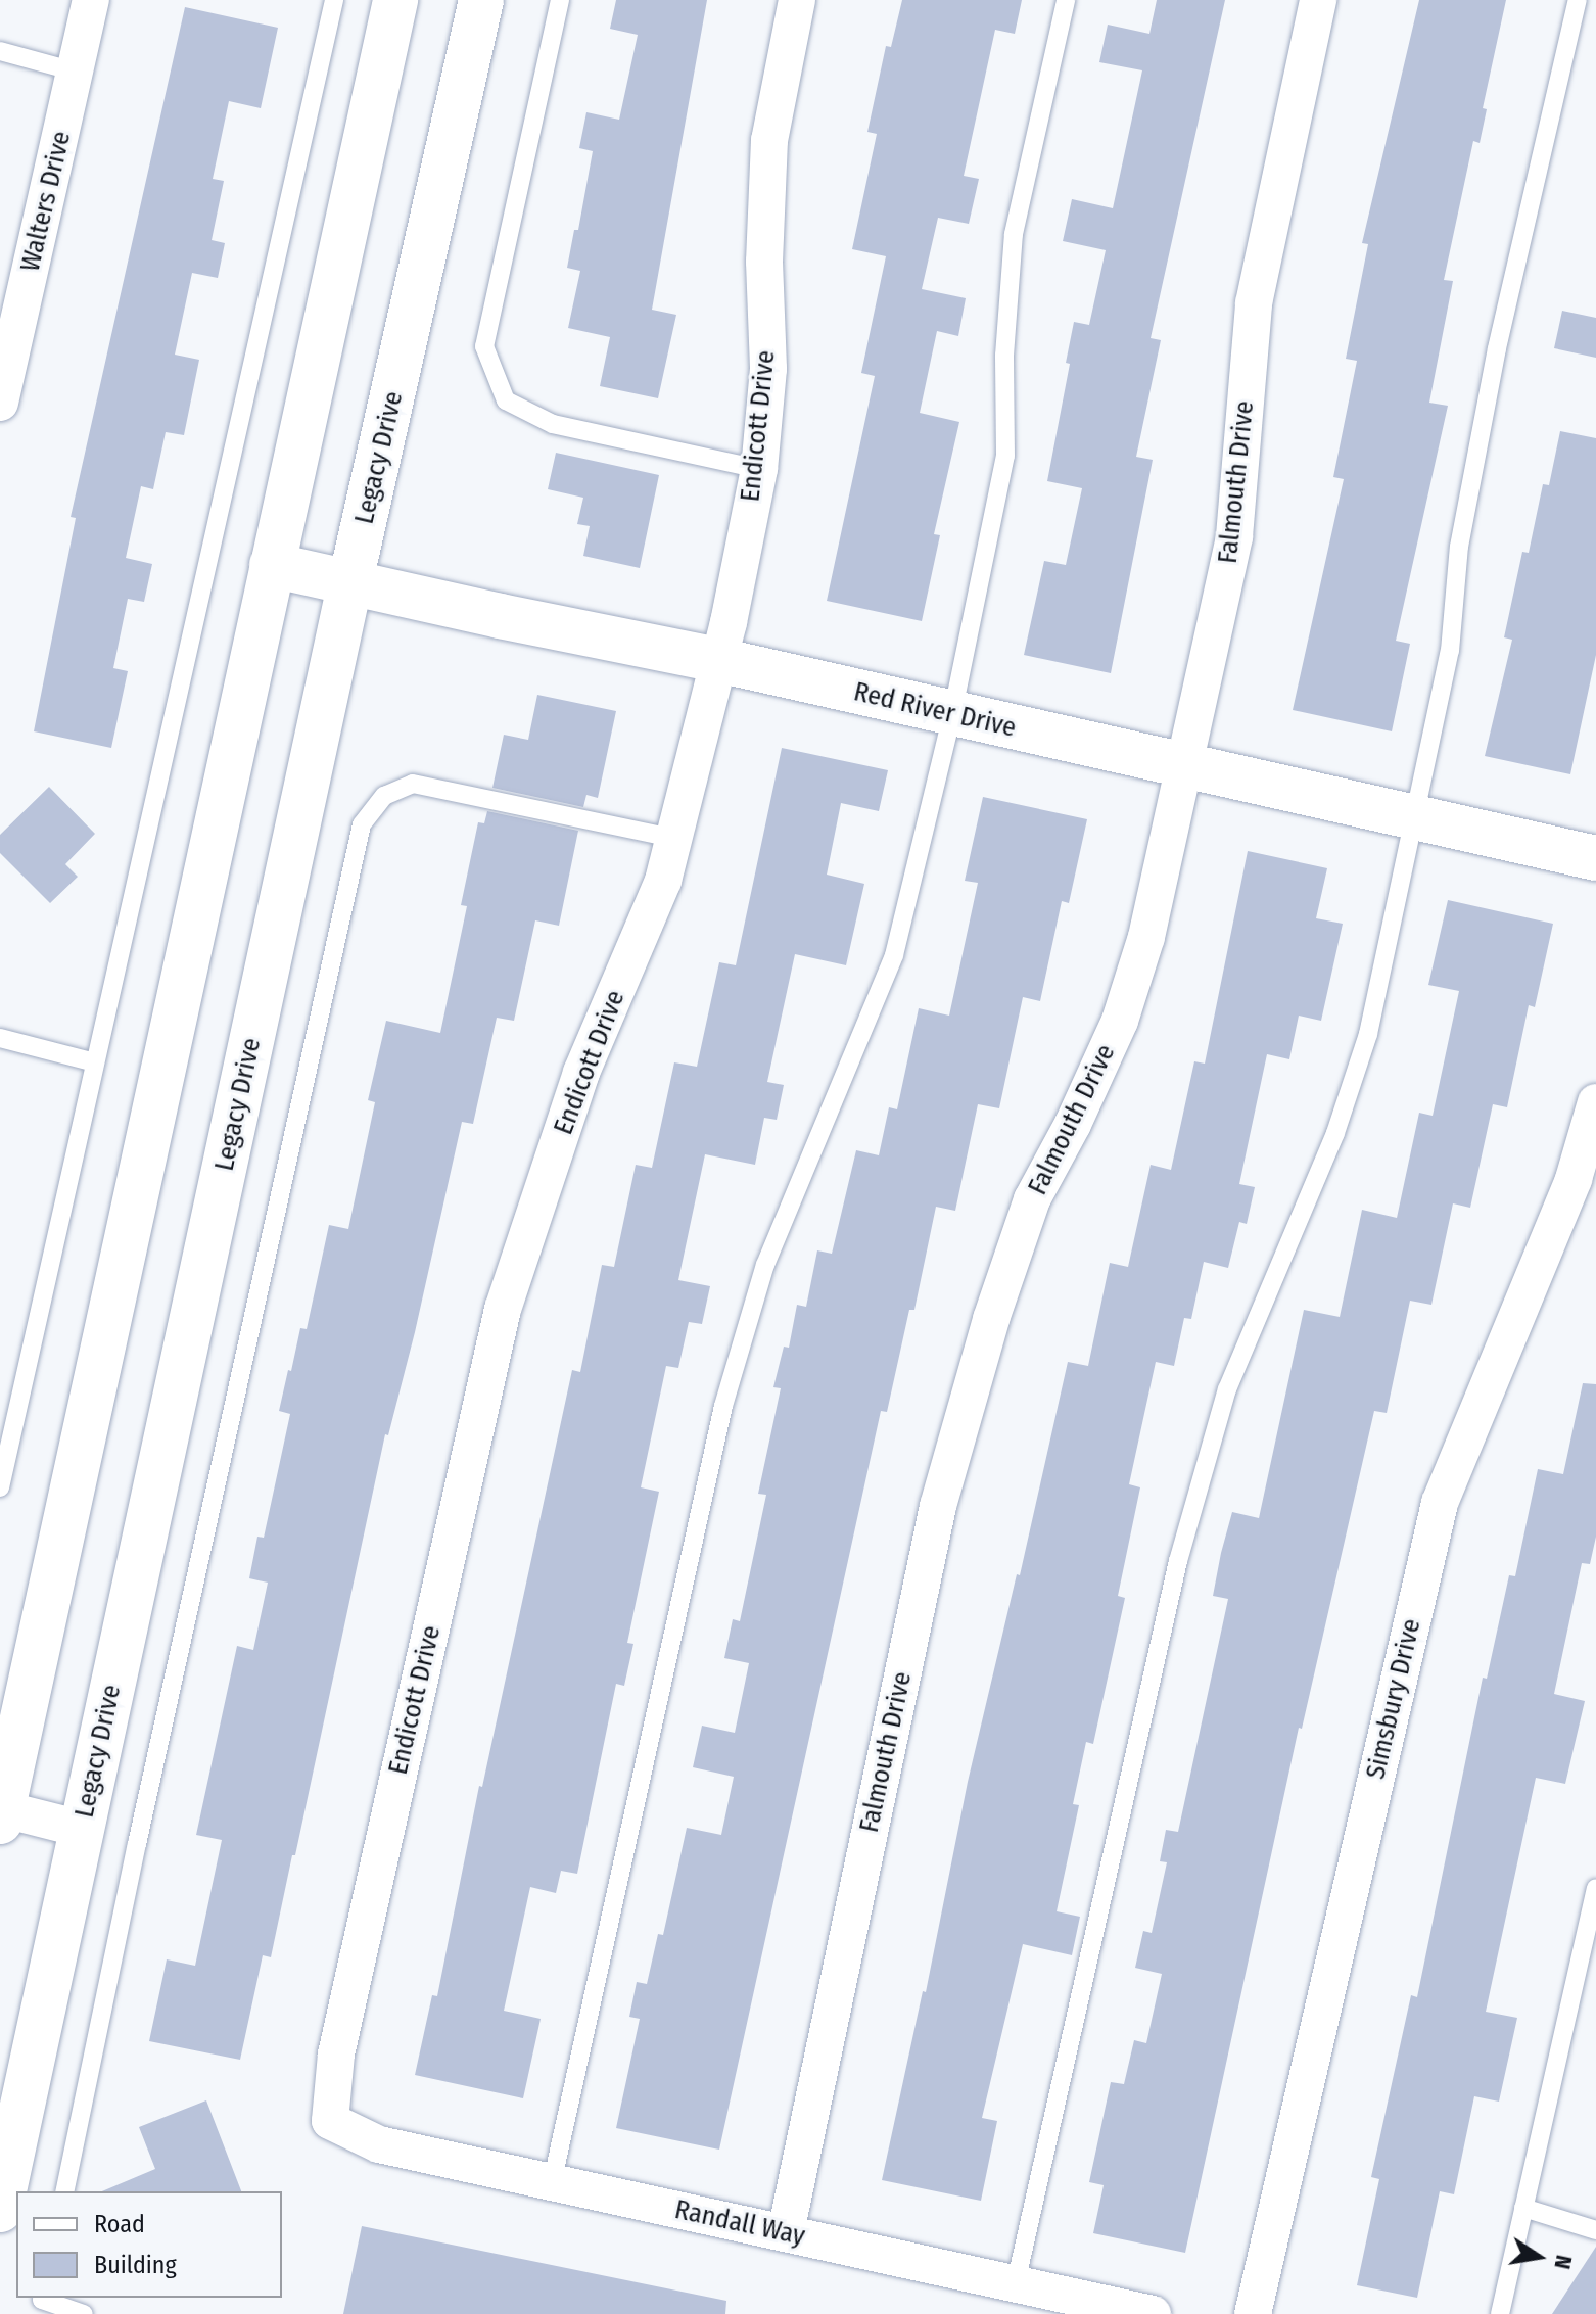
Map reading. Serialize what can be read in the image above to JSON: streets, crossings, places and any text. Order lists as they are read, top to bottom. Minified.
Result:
{"streets":{"main road":["Legacy Drive","Red River Drive"],"street":["Walters Drive","Endicott Drive","Falmouth Drive","Simsbury Drive","Randall Way"]},"crossings":[["Endicott Drive","Red River Drive"],["Endicott Drive","Randall Way"],["Legacy Drive","Red River Drive"],["Falmouth Drive","Red River Drive"],["Falmouth Drive","Randall Way"]],"legend":["Road","Building"],"north":"right"}
